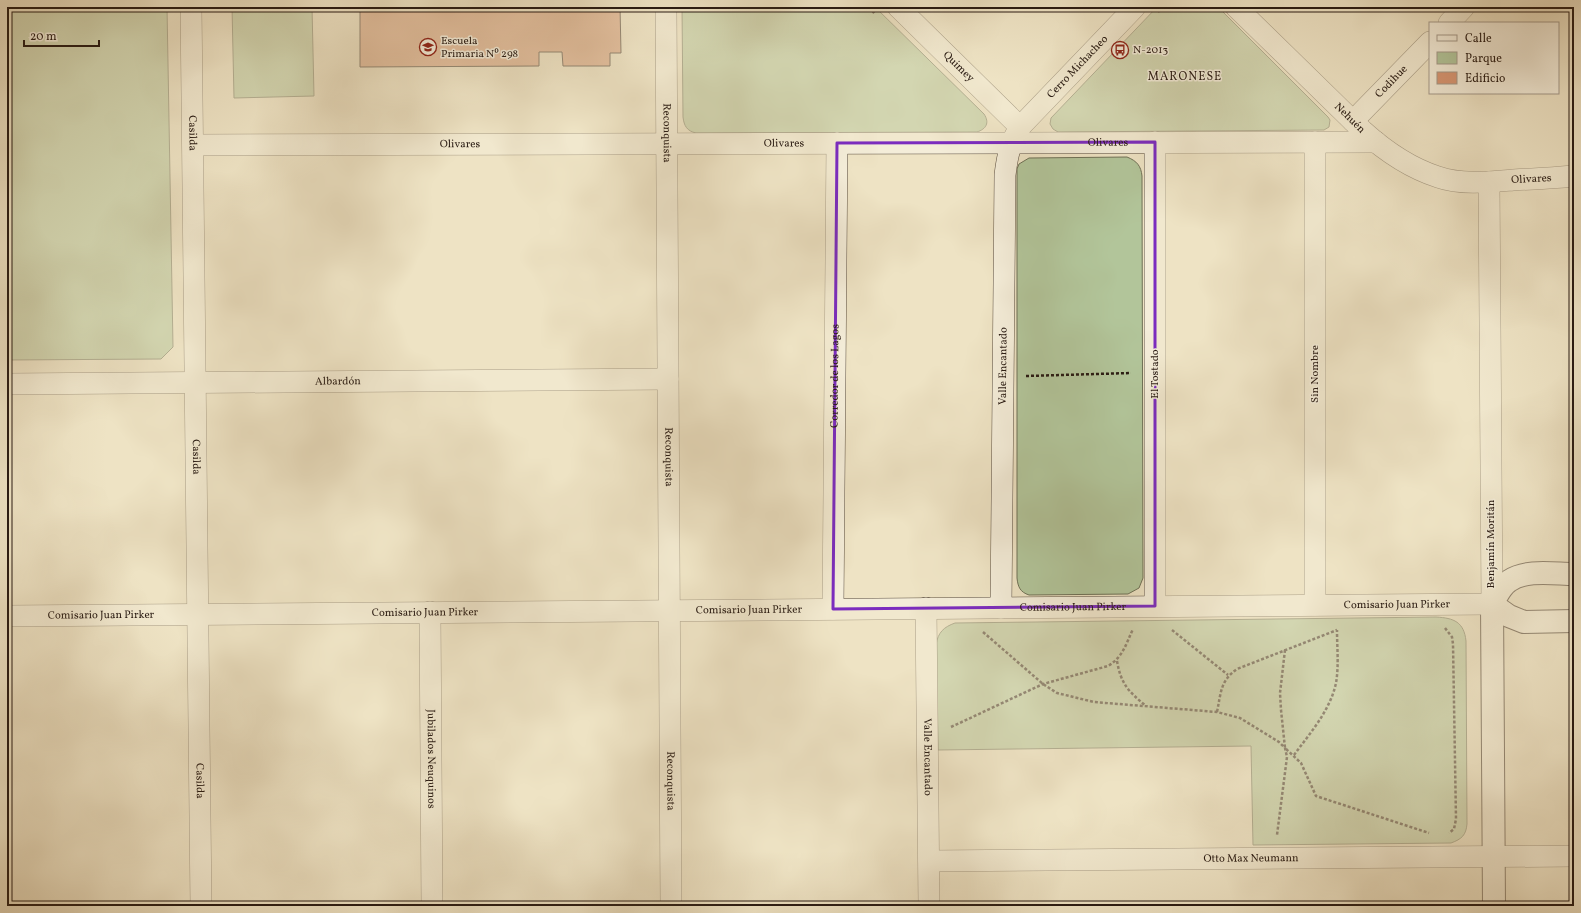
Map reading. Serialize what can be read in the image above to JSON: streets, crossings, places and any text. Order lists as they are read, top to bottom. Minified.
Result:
{"streets":{"street":["Quimey","Cerro Michacheo","Codihue","Nehuén","Casilda","Reconquista","Olivares","Valle Encantado","El Tostado","Sin Nombre","Corredor de los Lagos","Albardón","Benjamín Moritán","Comisario Juan Pirker","Jubilados Neuquinos","Otto Max Neumann"]},"crossings":[["Quimey","Cerro Michacheo"],["Quimey","Olivares"],["Quimey","Valle Encantado"],["Cerro Michacheo","Olivares"],["Cerro Michacheo","Valle Encantado"],["Codihue","Nehuén"],["Nehuén","Olivares"],["Nehuén","Benjamín Moritán"],["Casilda","Olivares"],["Casilda","Albardón"],["Casilda","Comisario Juan Pirker"],["Reconquista","Olivares"],["Reconquista","Albardón"],["Reconquista","Comisario Juan Pirker"],["Olivares","Valle Encantado"],["Olivares","El Tostado"],["Olivares","Sin Nombre"],["Olivares","Corredor de los Lagos"],["Olivares","Benjamín Moritán"],["Valle Encantado","Comisario Juan Pirker"],["Valle Encantado","Otto Max Neumann"],["El Tostado","Comisario Juan Pirker"],["Sin Nombre","Comisario Juan Pirker"],["Corredor de los Lagos","Comisario Juan Pirker"],["Benjamín Moritán","Comisario Juan Pirker"],["Benjamín Moritán","Otto Max Neumann"],["Comisario Juan Pirker","Jubilados Neuquinos"]],"districts":["MARONESE"],"places":{"school or university":["Escuela Primaria Nº 298"],"bus stop":["N-2013"]},"legend":["Calle","Parque","Edificio"],"scale_bar":"20 m"}
